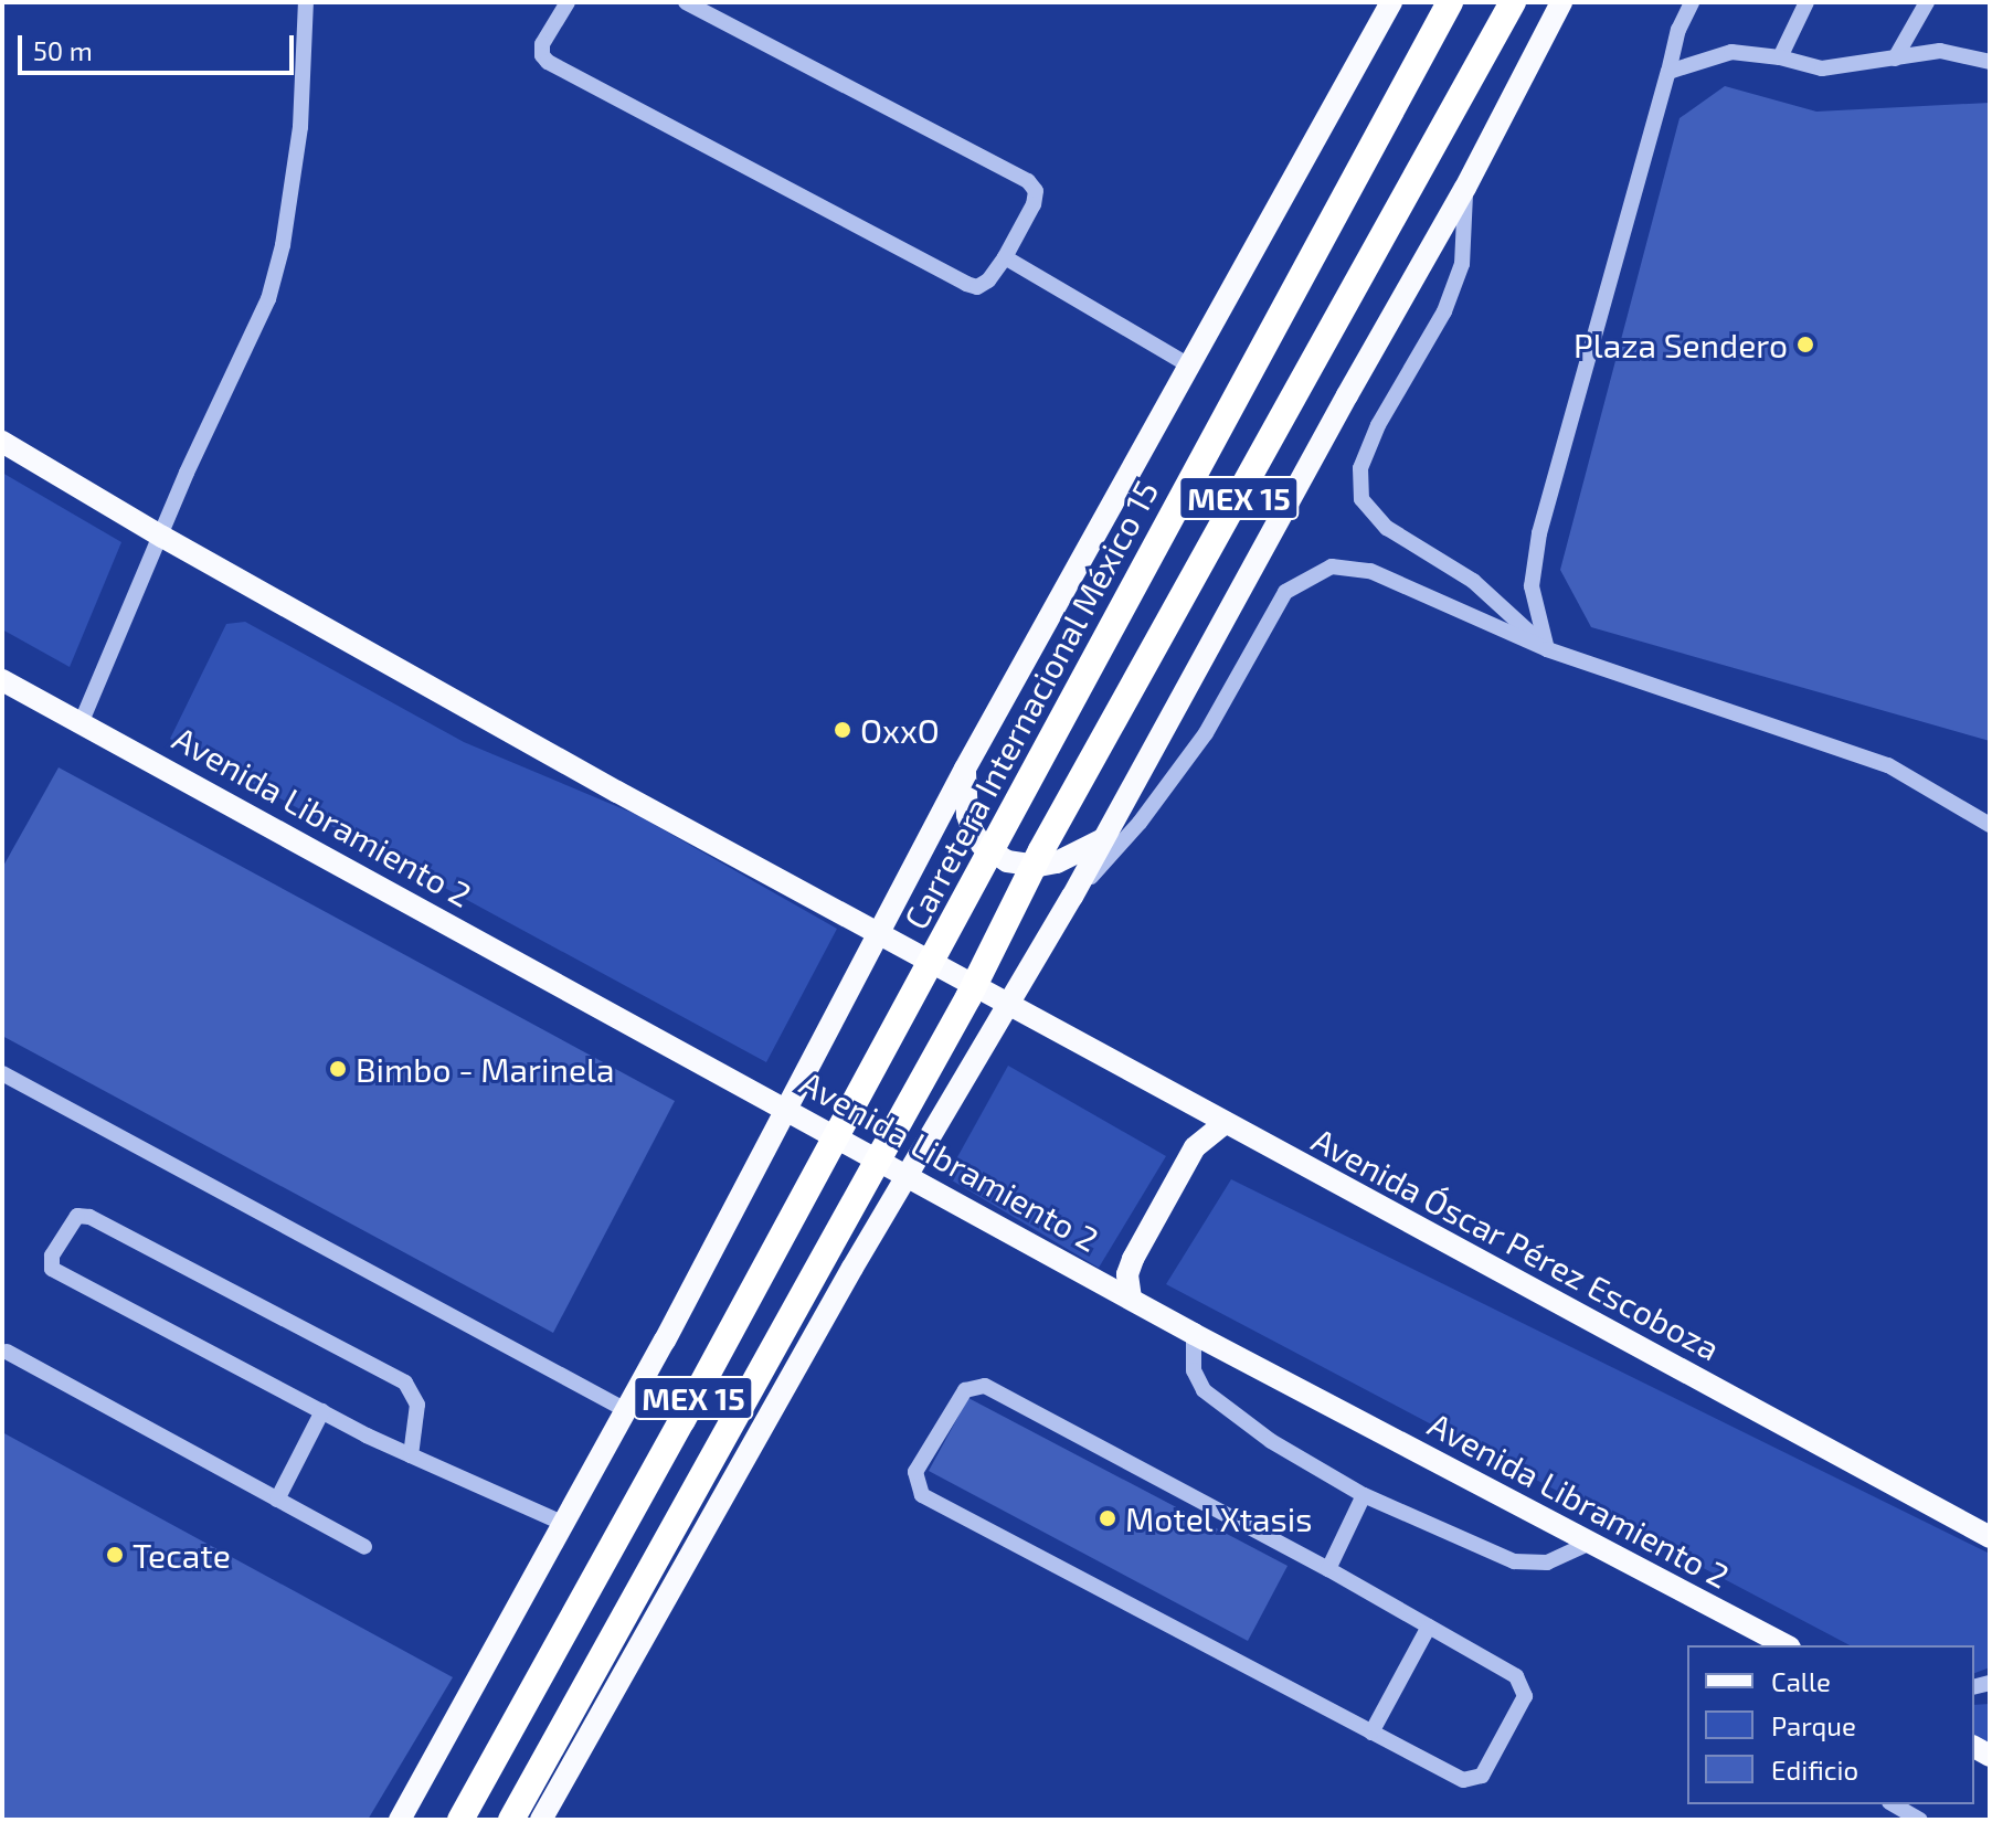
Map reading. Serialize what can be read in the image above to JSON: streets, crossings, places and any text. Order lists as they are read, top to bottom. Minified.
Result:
{"streets":{"highway":["MEX 15","Carretera Internacional México 15"],"main road":["Avenida Libramiento 2","Avenida Óscar Pérez Escoboza"]},"places":["Plaza Sendero","OxxO","Bimbo - Marinela","Motel Xtasis","Tecate"],"legend":["Calle","Parque","Edificio"],"scale_bar":"50 m"}
